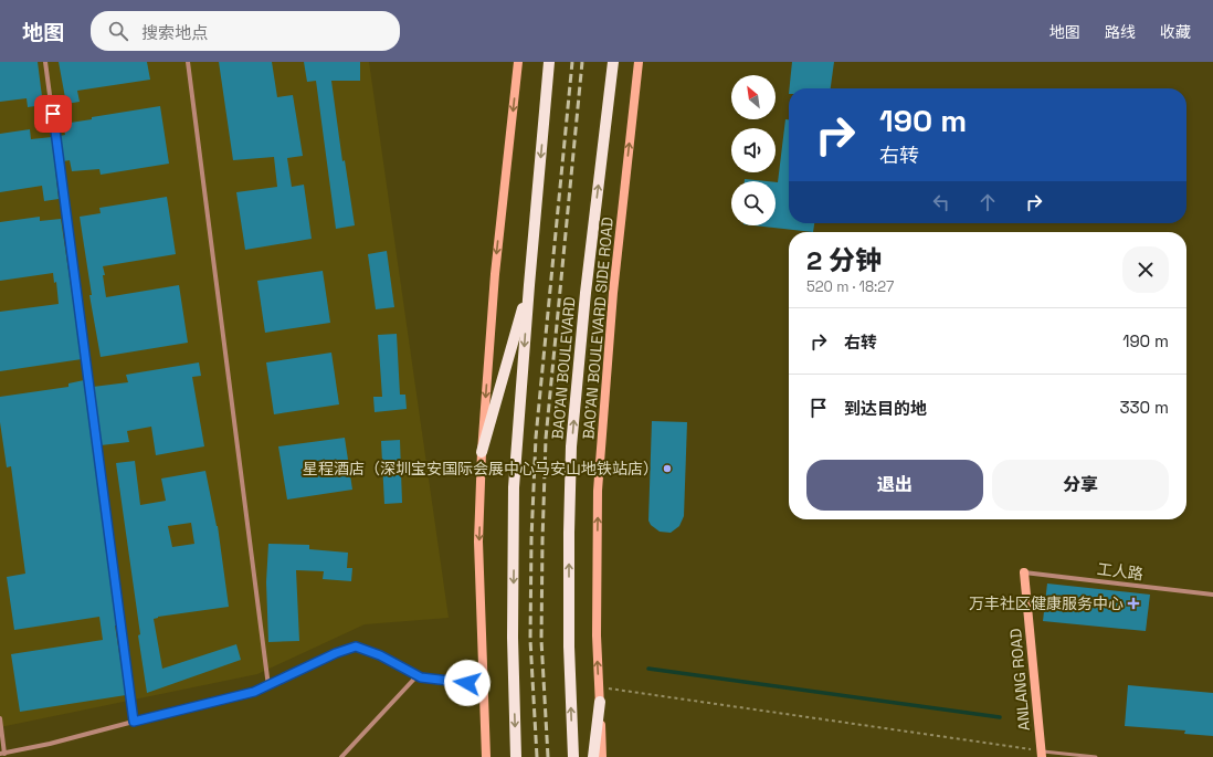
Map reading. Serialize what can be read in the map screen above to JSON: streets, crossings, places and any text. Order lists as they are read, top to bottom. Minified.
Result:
{"streets":{"main road":["BAO'AN BOULEVARD SIDE ROAD","BAO'AN BOULEVARD","ANLANG ROAD"],"street":["工人路"]},"crossings":[["工人路","ANLANG ROAD"]],"one_way":["BAO'AN BOULEVARD SIDE ROAD"],"places":{"other":["星程酒店（深圳宝安国际会展中心马安山地铁站店）"],"health":["万丰社区健康服务中心"]},"north":"top left","page":{"header":"地图","search":"搜索地点","nav":["地图","路线","收藏"],"turn":["190 m","右转"],"heading":["2 分钟","520 m · 18:27"],"list":[{"name":"右转","value":"190 m"},{"name":"到达目的地","value":"330 m"}],"buttons":["退出","分享"]}}
